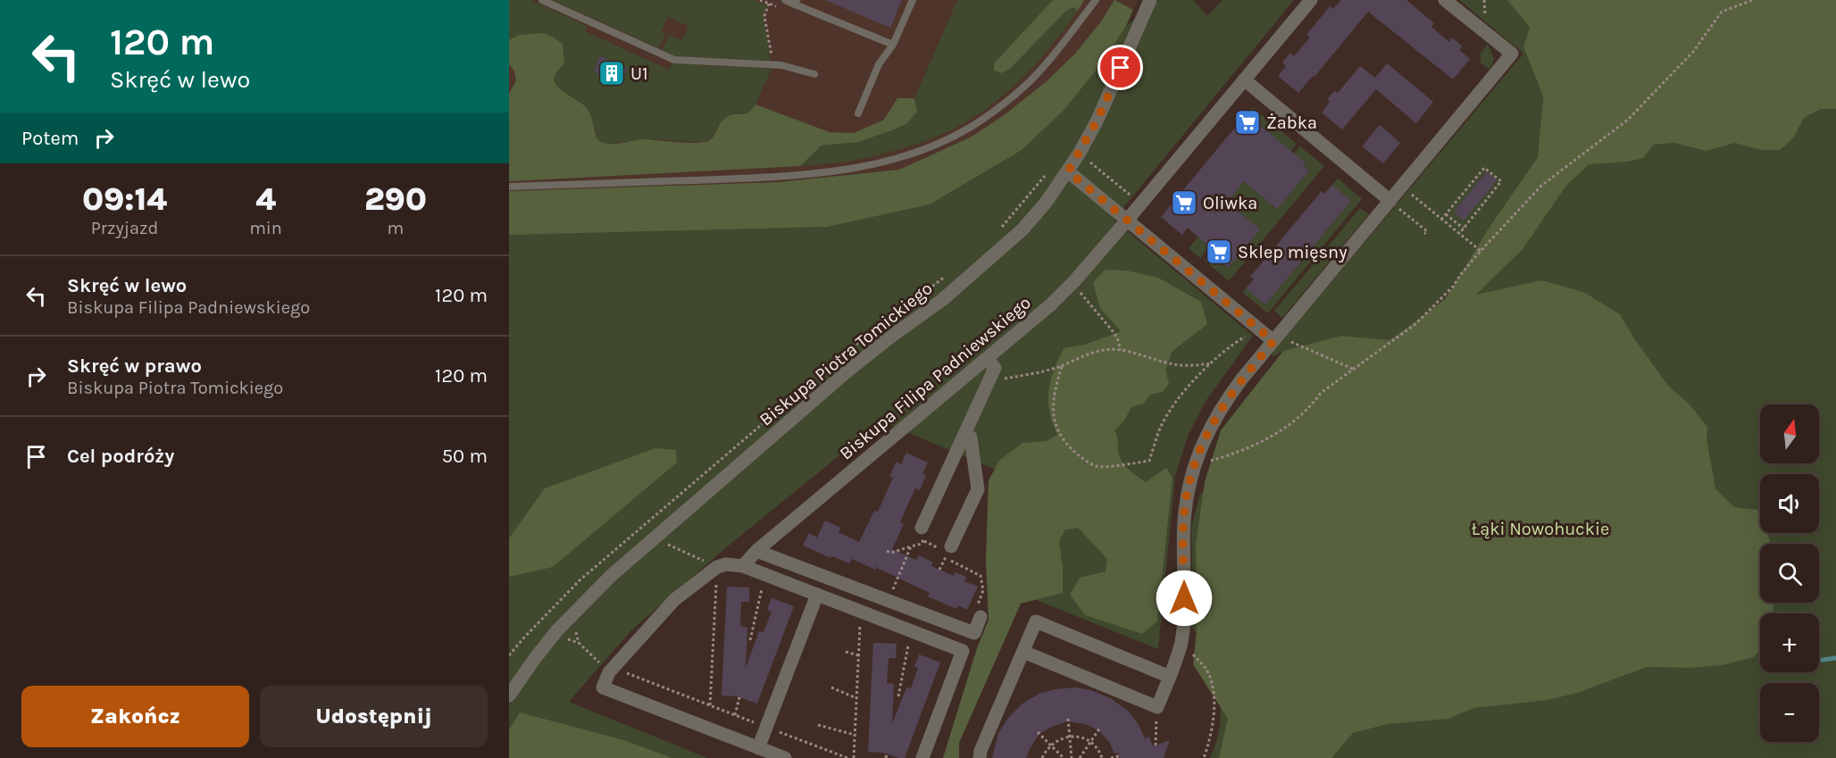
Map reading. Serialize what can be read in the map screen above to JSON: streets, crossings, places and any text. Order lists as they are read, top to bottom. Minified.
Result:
{"streets":{"street":["Biskupa Piotra Tomickiego","Biskupa Filipa Padniewskiego"]},"parks":["Łąki Nowohuckie"],"places":{"building":["U1"],"supermarket":["Żabka","Oliwka","Sklep mięsny"]},"north":"top","page":{"turn":["120 m","Skręć w lewo"],"then":"Potem","eta":["09:14","Przyjazd","4","min","290","m"],"list":[{"name":"Skręć w lewo","note":"Biskupa Filipa Padniewskiego","value":"120 m"},{"name":"Skręć w prawo","note":"Biskupa Piotra Tomickiego","value":"120 m"},{"name":"Cel podróży","value":"50 m"}],"map_buttons":["+","−"],"buttons":["Zakończ","Udostępnij"]}}
